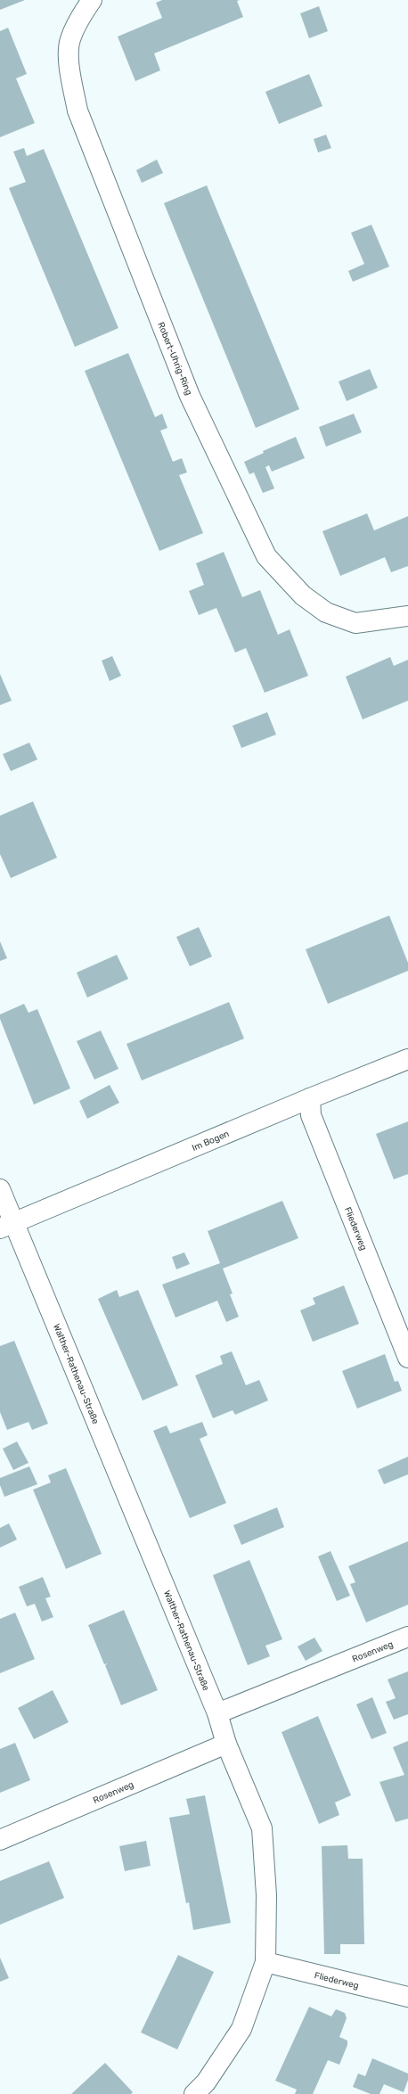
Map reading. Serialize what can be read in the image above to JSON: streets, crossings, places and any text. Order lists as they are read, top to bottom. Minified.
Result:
{"streets":{"street":["Robert-Uhrig-Ring","Im Bogen","Fliederweg","Walther-Rathenau-Straße","Rosenweg"]},"crossings":[["Im Bogen","Fliederweg"],["Im Bogen","Walther-Rathenau-Straße"],["Fliederweg","Walther-Rathenau-Straße"],["Walther-Rathenau-Straße","Rosenweg"]]}
